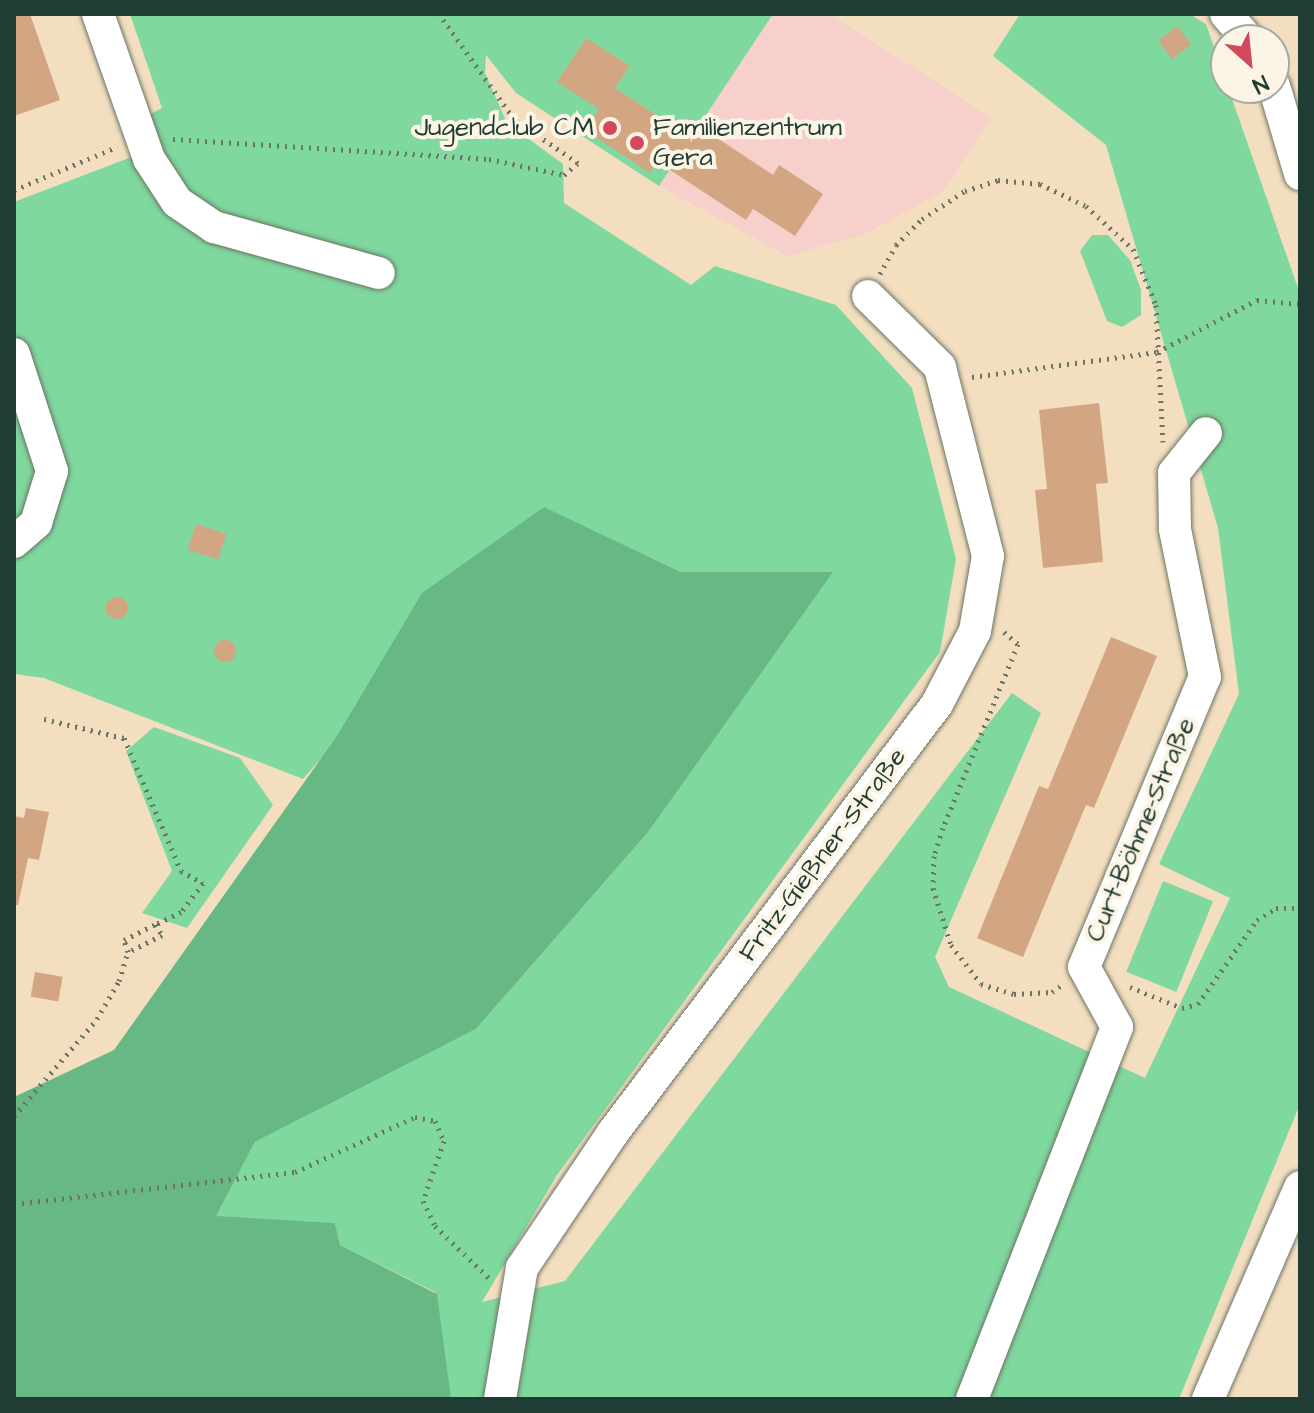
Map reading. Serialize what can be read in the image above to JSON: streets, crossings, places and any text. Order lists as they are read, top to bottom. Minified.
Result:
{"streets":{"street":["Curt-Böhme-Straße","Fritz-Gießner-Straße"]},"places":["Jugendclub CM","Familienzentrum Gera"],"north":"bottom right"}
